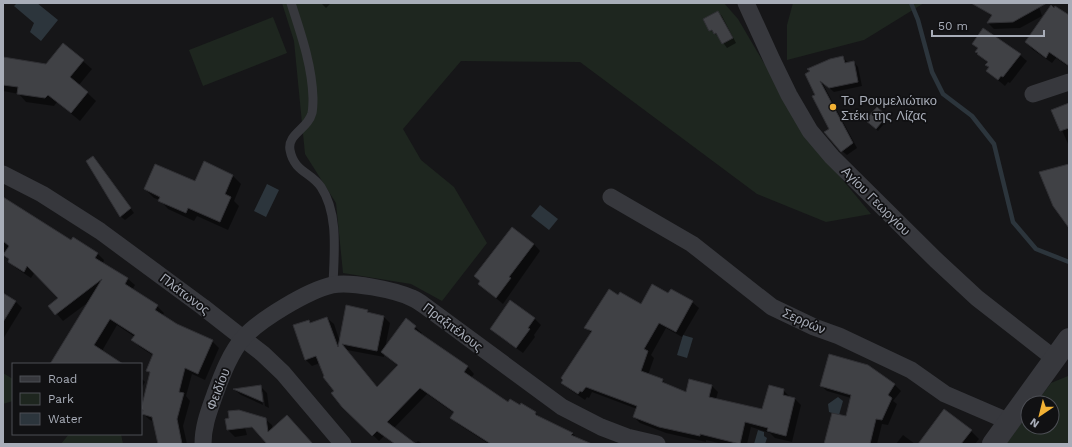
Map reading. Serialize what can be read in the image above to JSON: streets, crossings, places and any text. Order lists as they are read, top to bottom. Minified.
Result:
{"streets":{"street":["Αγίου Γεωργίου","Πλάτωνος","Σερρών","Πραξιτέλους","Φειδίου"]},"crossings":[["Πλάτωνος","Πραξιτέλους"],["Πλάτωνος","Φειδίου"],["Πραξιτέλους","Φειδίου"]],"places":["Το Ρουμελιώτικο Στέκι της Λίζας"],"legend":["Road","Park","Water"],"scale_bar":"50 m","north":"bottom left"}
